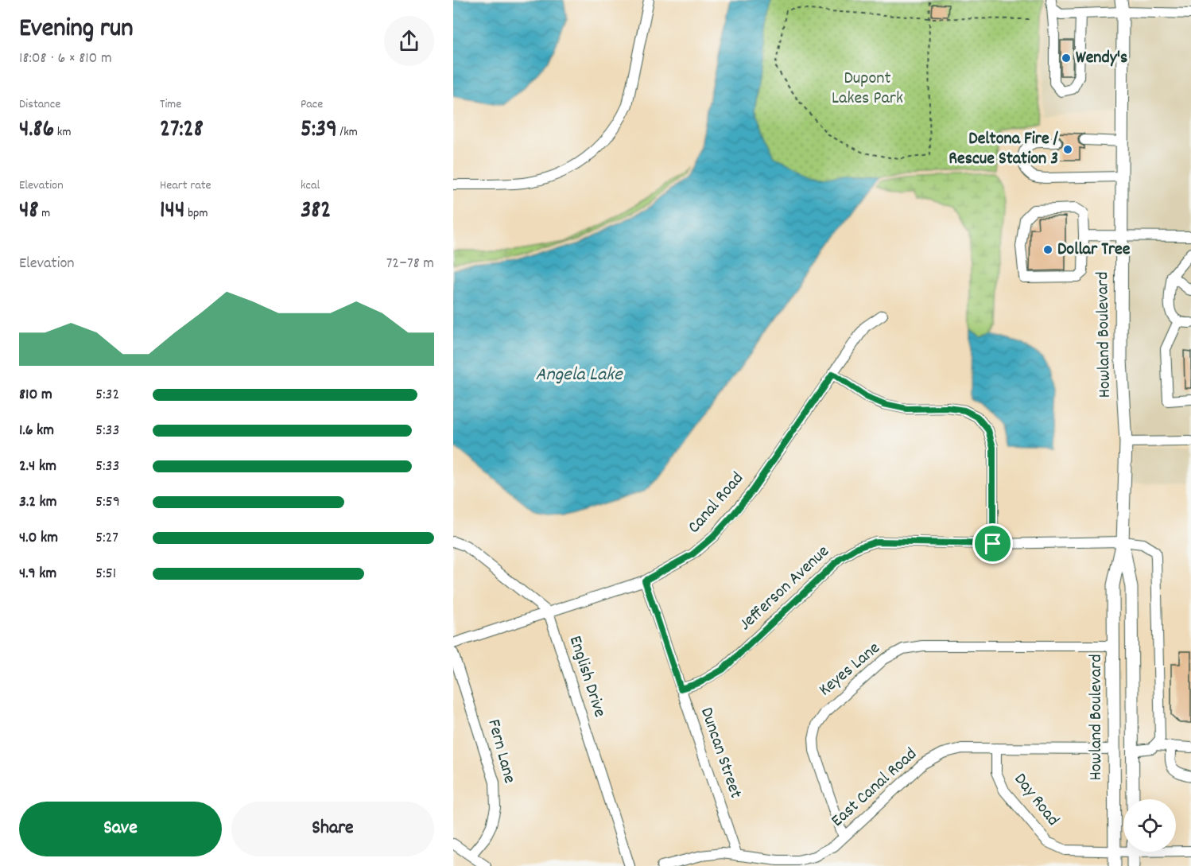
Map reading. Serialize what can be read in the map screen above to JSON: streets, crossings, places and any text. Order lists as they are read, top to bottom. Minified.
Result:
{"streets":{"main road":["Howland Boulevard"],"street":["Canal Road","Jefferson Avenue","Keyes Lane","English Drive","Fern Lane","Duncan Street","East Canal Road","Day Road"]},"crossings":[["Howland Boulevard","Jefferson Avenue"],["Howland Boulevard","Keyes Lane"],["Howland Boulevard","East Canal Road"],["Howland Boulevard","Day Road"],["Canal Road","English Drive"],["Canal Road","Duncan Street"],["Jefferson Avenue","Duncan Street"],["Keyes Lane","East Canal Road"],["Duncan Street","East Canal Road"],["East Canal Road","Day Road"]],"water":["Angela Lake"],"parks":["Dupont Lakes Park"],"places":["Wendy's","Deltona Fire / Rescue Station 3","Dollar Tree"],"page":{"heading":["Evening run","18:08 · 6 × 810 m"],"stats":[["Distance","4.86 km"],["Time","27:28"],["Pace","5:39 /km"],["Elevation","48 m"],["Heart rate","144 bpm"],["kcal","382"]],"chart":["Elevation","72–78 m"],"list":[{"name":"810 m","note":"5:32"},{"name":"1.6 km","note":"5:33"},{"name":"2.4 km","note":"5:33"},{"name":"3.2 km","note":"5:59"},{"name":"4.0 km","note":"5:27"},{"name":"4.9 km","note":"5:51"}],"buttons":["Save","Share"]}}
